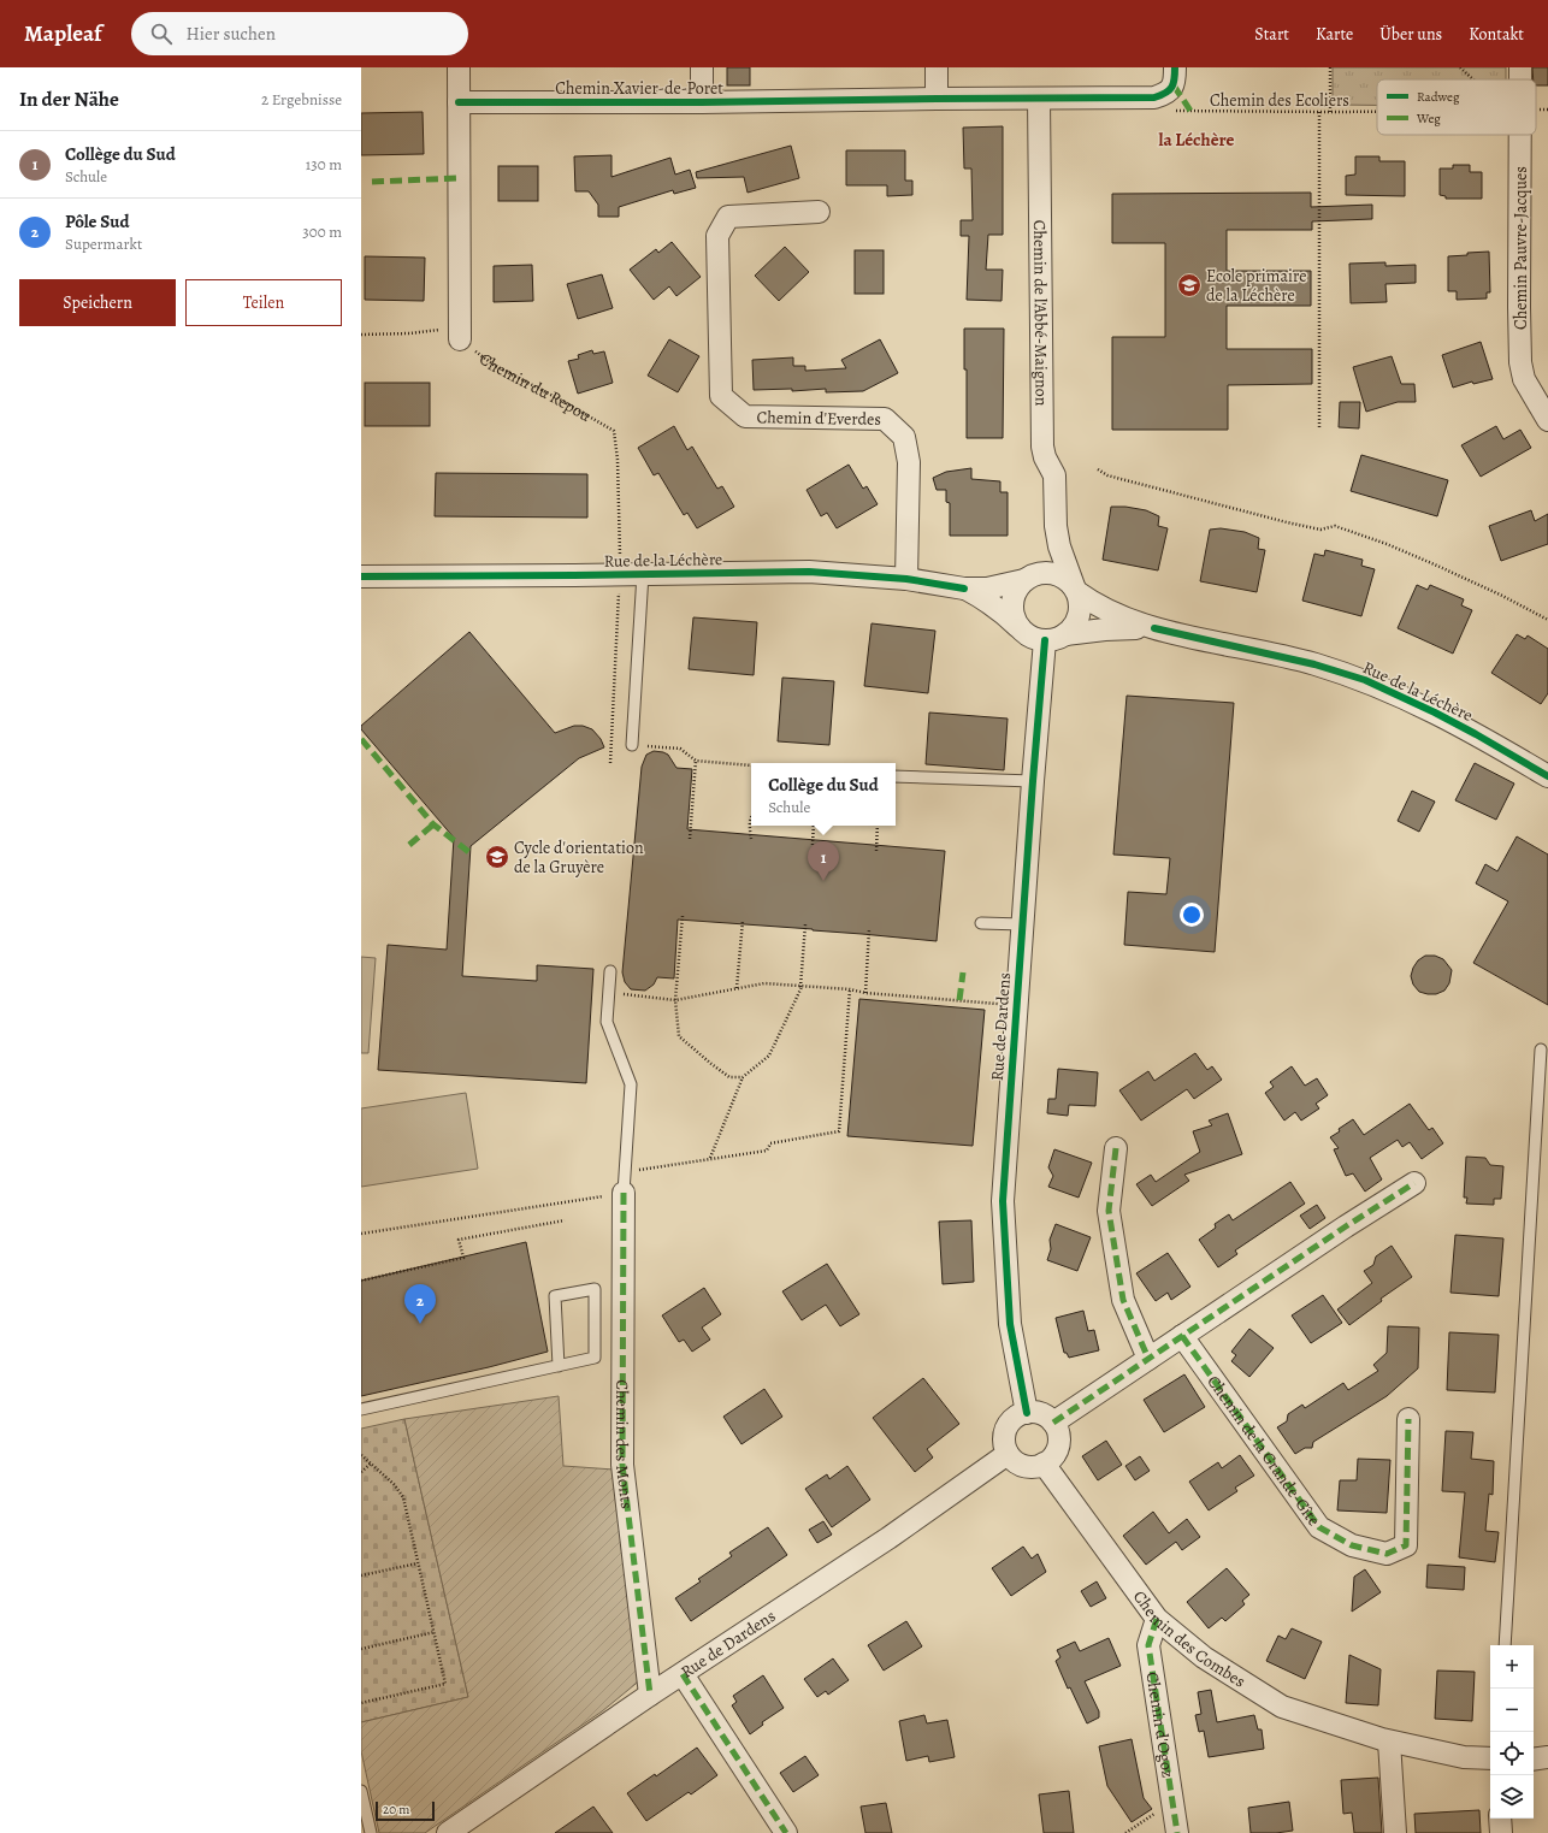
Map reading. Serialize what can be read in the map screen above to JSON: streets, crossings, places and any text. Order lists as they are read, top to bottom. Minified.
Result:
{"streets":{"street":["Chemin Xavier-de-Poret","Chemin Pauvre-Jacques","Chemin de l'Abbé-Maignon","Chemin d'Everdes","Rue de la Léchère","Rue de Dardens","Chemin des Monts","Chemin de la Grande-Gîte","Chemin des Combes","Chemin d'Ogoz"],"path":["Chemin des Ecoliers","Chemin du Repou"]},"crossings":[["Chemin Xavier-de-Poret","Chemin de l'Abbé-Maignon"],["Chemin de l'Abbé-Maignon","Rue de la Léchère"],["Chemin de l'Abbé-Maignon","Rue de Dardens"],["Chemin d'Everdes","Rue de la Léchère"],["Rue de la Léchère","Rue de Dardens"],["Rue de Dardens","Chemin des Monts"],["Rue de Dardens","Chemin des Combes"],["Chemin des Combes","Chemin d'Ogoz"]],"districts":["la Léchère"],"places":{"school or university":["Ecole primaire de la Léchère","Cycle d'orientation de la Gruyère"]},"legend":["Radweg","Weg"],"scale_bar":"20 m","page":{"header":"Mapleaf","search":"Hier suchen","nav":["Start","Karte","Über uns","Kontakt"],"heading":["In der Nähe","2 Ergebnisse"],"list":[{"mark":"1","name":"Collège du Sud","note":"Schule","value":"130 m"},{"mark":"2","name":"Pôle Sud","note":"Supermarkt","value":"300 m"}],"buttons":["Speichern","Teilen"],"popup":["Collège du Sud","Schule"],"pins":["1","2"],"map_buttons":["+","−"],"scale":"20 m"}}
